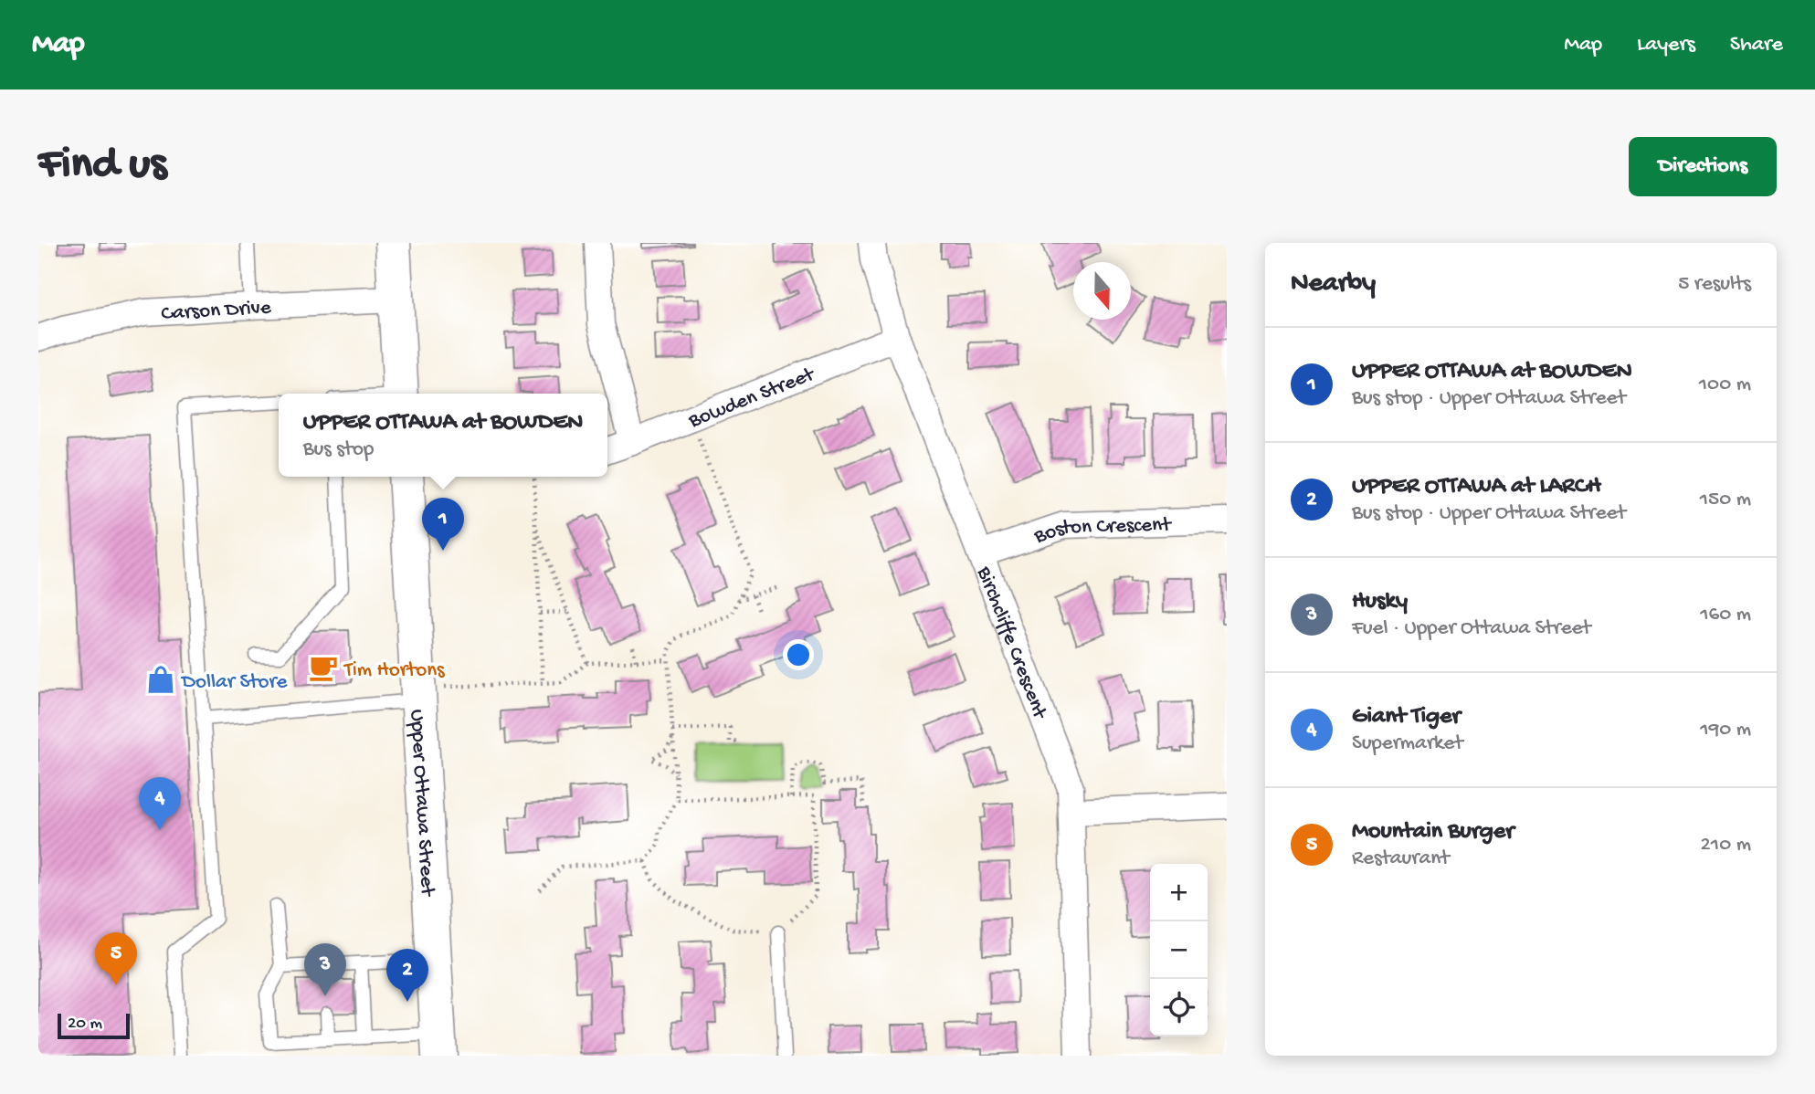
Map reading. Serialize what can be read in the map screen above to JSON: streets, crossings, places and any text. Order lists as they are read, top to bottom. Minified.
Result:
{"streets":{"main road":["Upper Ottawa Street"],"street":["Carson Drive","Bowden Street","Boston Crescent","Birchcliffe Crescent"]},"crossings":[["Bowden Street","Birchcliffe Crescent"],["Boston Crescent","Birchcliffe Crescent"]],"places":{"cafe":["Tim Hortons"],"shop":["Dollar Store"]},"scale_bar":"20 m","north":"bottom","page":{"header":"Map","nav":["Map","Layers","Share"],"buttons":"Directions","title":"Find us","heading":["Nearby","5 results"],"list":[{"mark":"1","name":"UPPER OTTAWA at BOWDEN","note":"Bus stop · Upper Ottawa Street","value":"100 m"},{"mark":"2","name":"UPPER OTTAWA at LARCH","note":"Bus stop · Upper Ottawa Street","value":"150 m"},{"mark":"3","name":"Husky","note":"Fuel · Upper Ottawa Street","value":"160 m"},{"mark":"4","name":"Giant Tiger","note":"Supermarket","value":"190 m"},{"mark":"5","name":"Mountain Burger","note":"Restaurant","value":"210 m"}],"popup":["UPPER OTTAWA at BOWDEN","Bus stop"],"pins":["1","4","5","3","2"],"map_buttons":["+","−"],"scale":"20 m"}}
